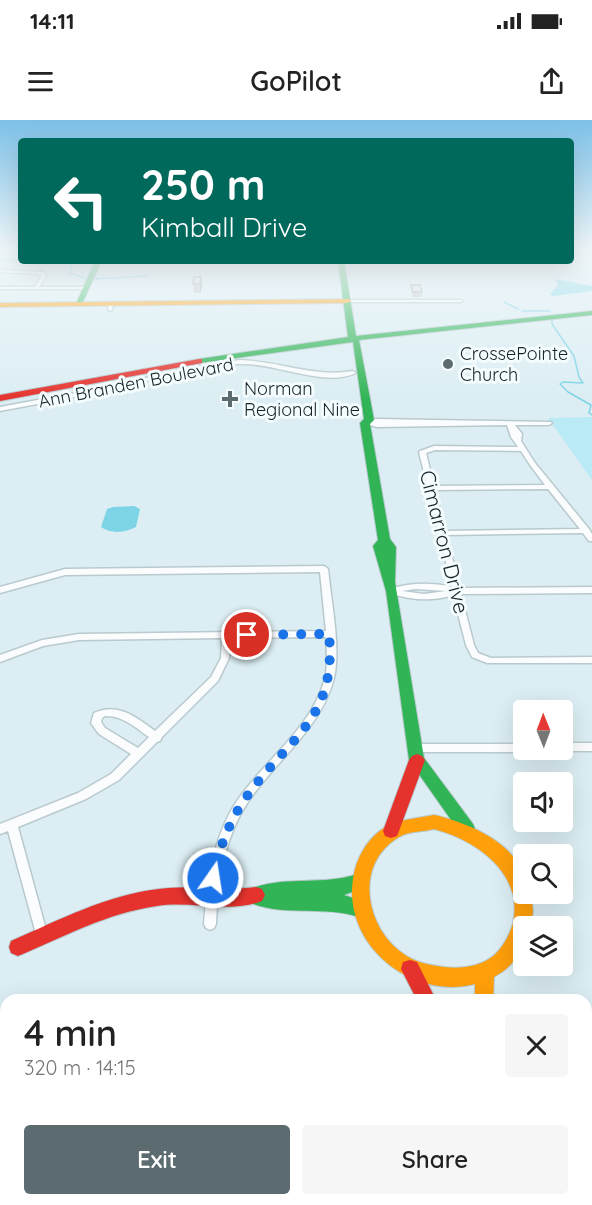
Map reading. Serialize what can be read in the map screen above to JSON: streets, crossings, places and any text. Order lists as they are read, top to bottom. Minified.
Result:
{"streets":{"street":["Ann Branden Boulevard","Cimarron Drive"]},"places":{"other":["CrossePointe Church"],"health":["Norman Regional Nine"]},"north":"top","page":{"status":"14:11","header":"GoPilot","turn":["250 m","Kimball Drive"],"heading":["4 min","320 m · 14:15"],"buttons":["Exit","Share"]}}
